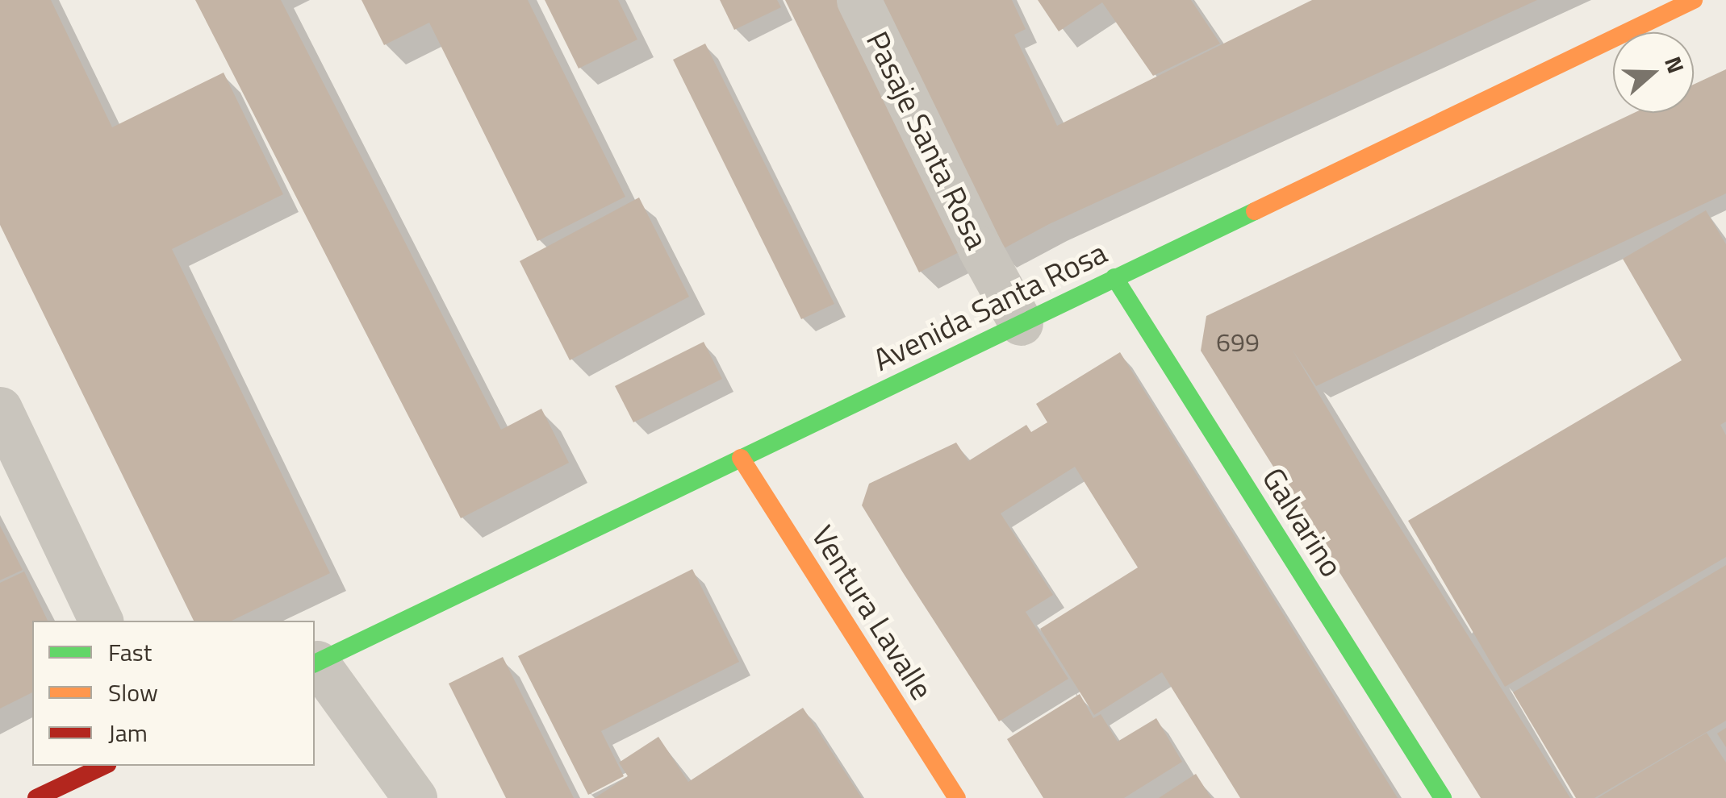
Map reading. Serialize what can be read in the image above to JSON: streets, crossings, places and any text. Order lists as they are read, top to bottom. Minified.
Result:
{"streets":{"main road":["Avenida Santa Rosa","Galvarino","Ventura Lavalle"],"street":["Pasaje Santa Rosa"]},"crossings":[["Pasaje Santa Rosa","Avenida Santa Rosa"],["Avenida Santa Rosa","Galvarino"],["Avenida Santa Rosa","Ventura Lavalle"]],"house_numbers":["699"],"legend":["Fast","Slow","Jam"],"north":"right"}
